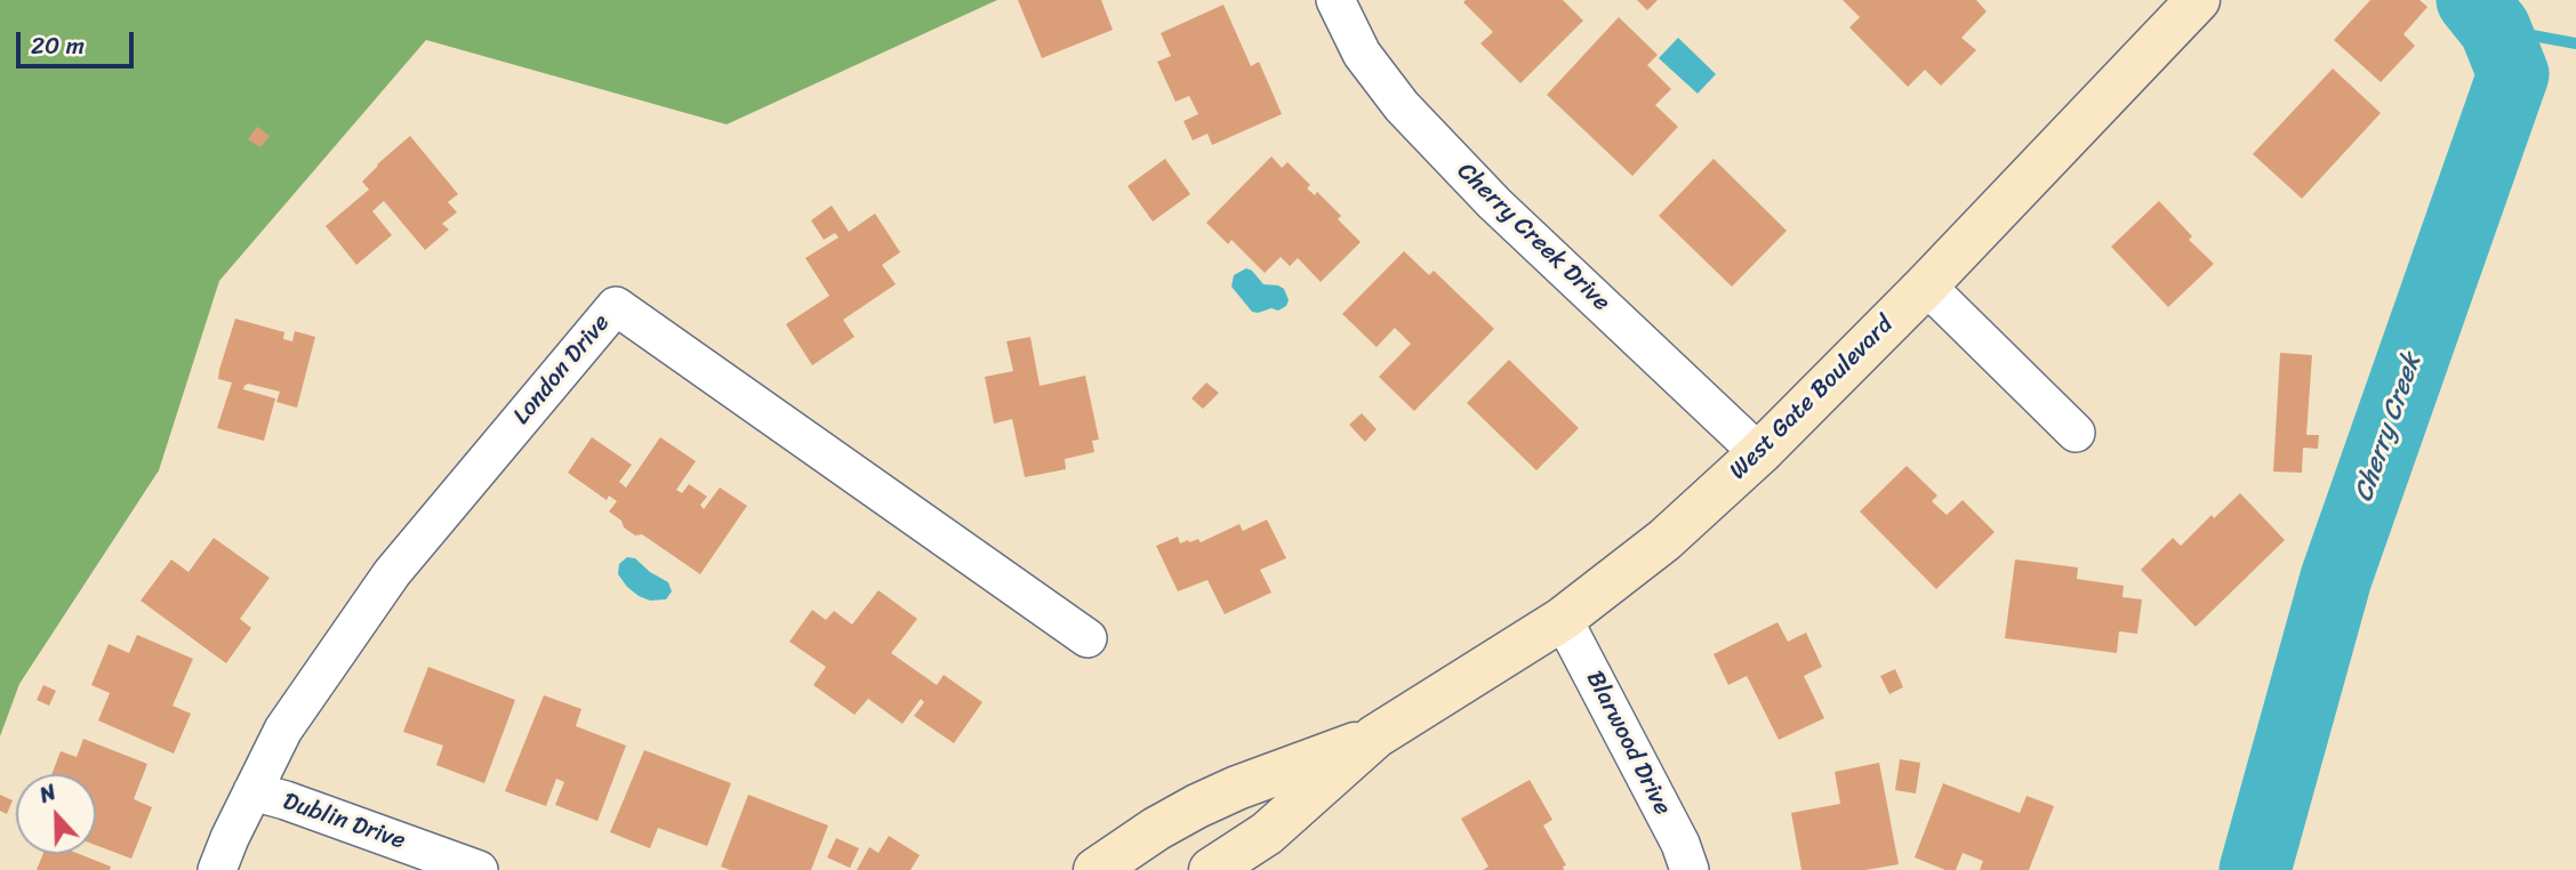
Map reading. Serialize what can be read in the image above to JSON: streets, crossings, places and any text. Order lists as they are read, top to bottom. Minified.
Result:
{"streets":{"main road":["West Gate Boulevard"],"street":["Cherry Creek Drive","London Drive","Blarwood Drive","Dublin Drive"]},"crossings":[["Cherry Creek Drive","West Gate Boulevard"],["London Drive","Dublin Drive"],["West Gate Boulevard","Blarwood Drive"]],"water":["Cherry Creek"],"scale_bar":"20 m","north":"top"}
